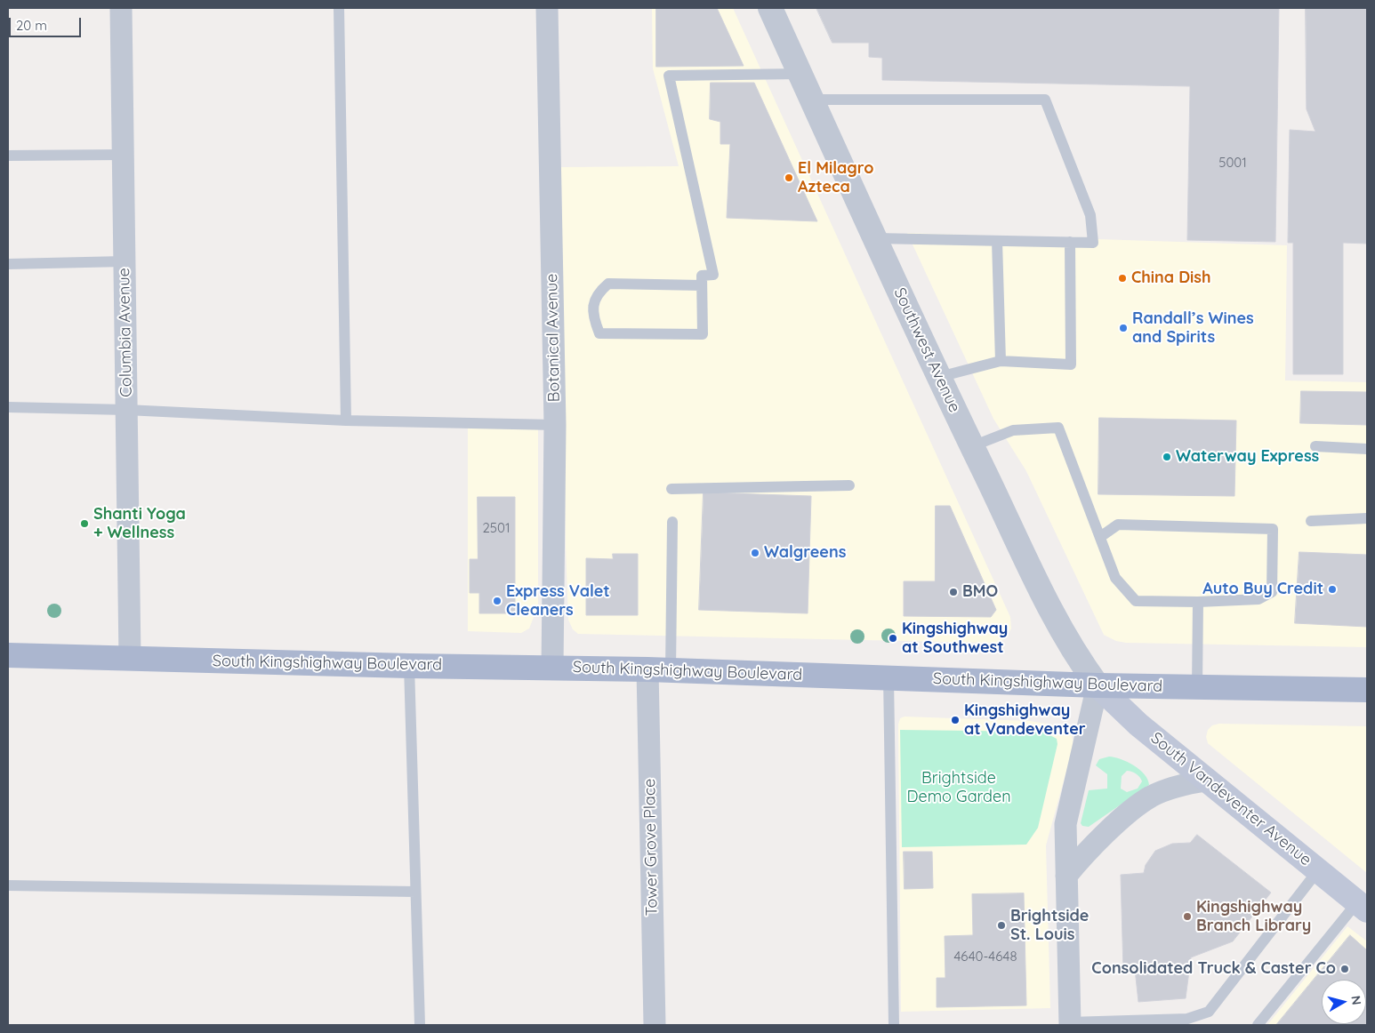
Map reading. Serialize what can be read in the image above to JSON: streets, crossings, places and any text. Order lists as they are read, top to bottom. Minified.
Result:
{"streets":{"main road":["South Kingshighway Boulevard","South Vandeventer Avenue"],"street":["Columbia Avenue","Botanical Avenue","Southwest Avenue","Tower Grove Place"]},"crossings":[["Columbia Avenue","South Kingshighway Boulevard"],["Botanical Avenue","South Kingshighway Boulevard"],["Southwest Avenue","South Kingshighway Boulevard"],["Southwest Avenue","South Vandeventer Avenue"],["South Kingshighway Boulevard","South Vandeventer Avenue"],["South Kingshighway Boulevard","Tower Grove Place"]],"parks":["Brightside Demo Garden"],"places":["El Milagro Azteca","China Dish","Randall’s Wines and Spirits","Waterway Express","Shanti Yoga + Wellness","Walgreens","Auto Buy Credit","BMO","Express Valet Cleaners","Kingshighway at Southwest","Kingshighway at Vandeventer","Kingshighway Branch Library","Brightside St. Louis","Consolidated Truck & Caster Co"],"house_numbers":["5001","2501","4640-4648"],"scale_bar":"20 m","north":"right"}
